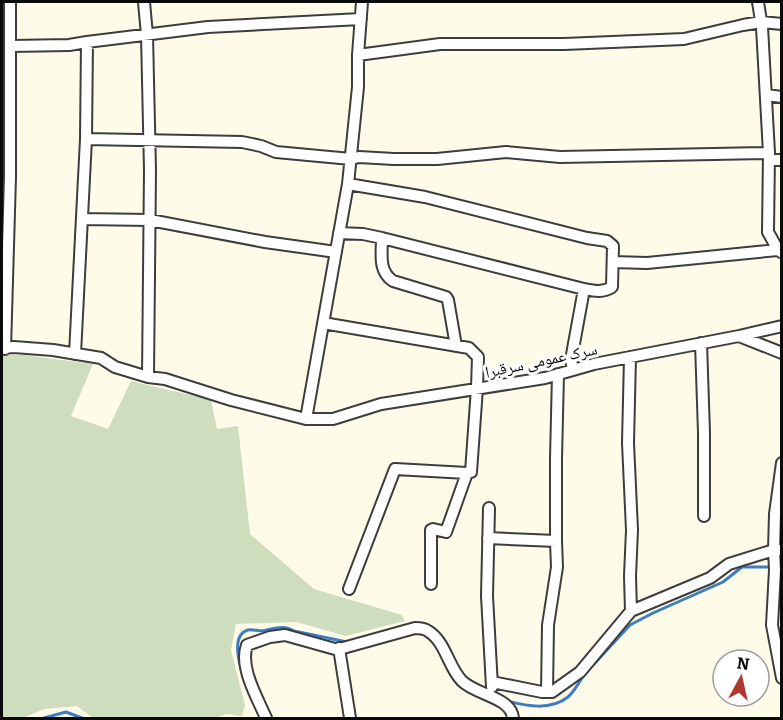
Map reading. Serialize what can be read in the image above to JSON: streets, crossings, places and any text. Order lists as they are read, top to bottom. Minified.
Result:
{"streets":{"street":["سرک عمومی سرقبرا"]},"north":"top"}
